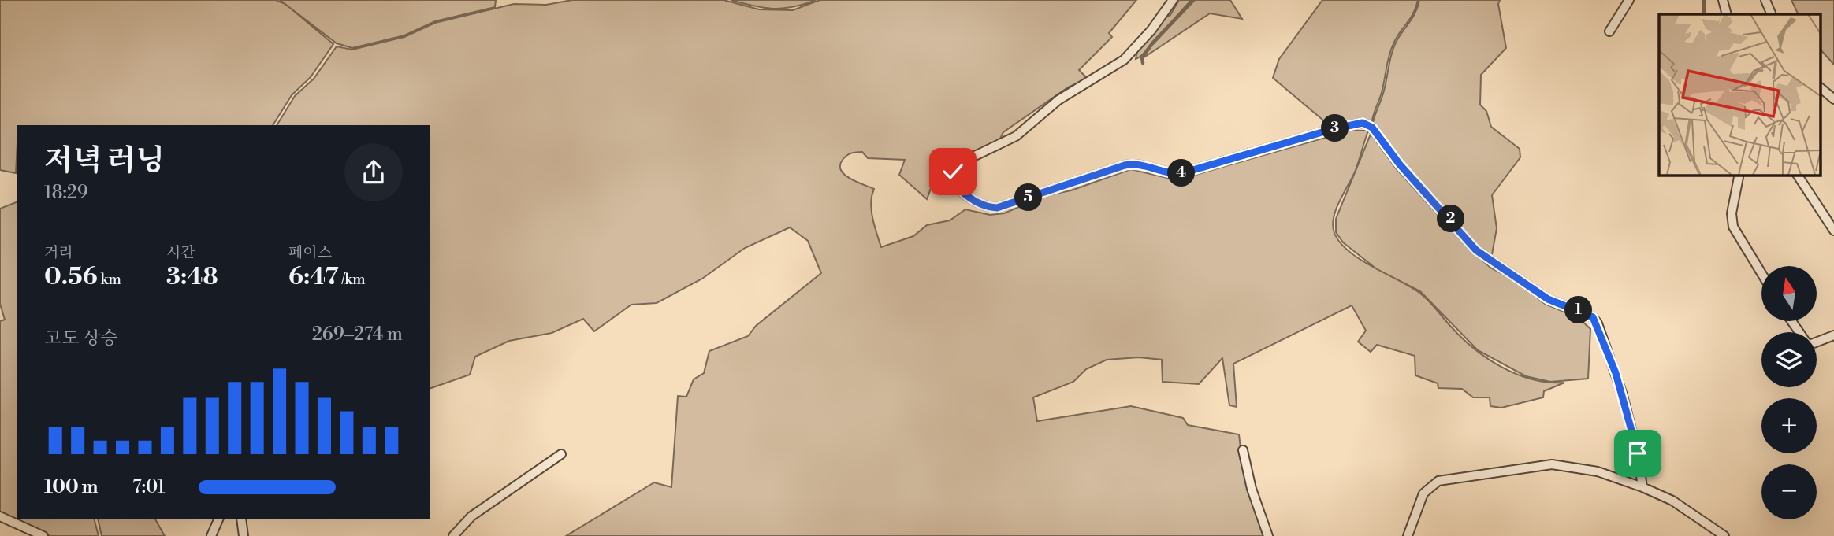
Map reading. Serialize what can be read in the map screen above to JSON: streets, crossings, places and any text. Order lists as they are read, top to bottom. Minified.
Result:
{"north":"top","page":{"pins":["3","4","5","2","1"],"heading":["저녁 러닝","18:29"],"stats":[["거리","0.56 km"],["시간","3:48"],["페이스","6:47 /km"]],"map_buttons":["+","−"],"chart":["고도 상승","269–274 m"],"list":[{"name":"100 m","note":"7:01"}]}}
